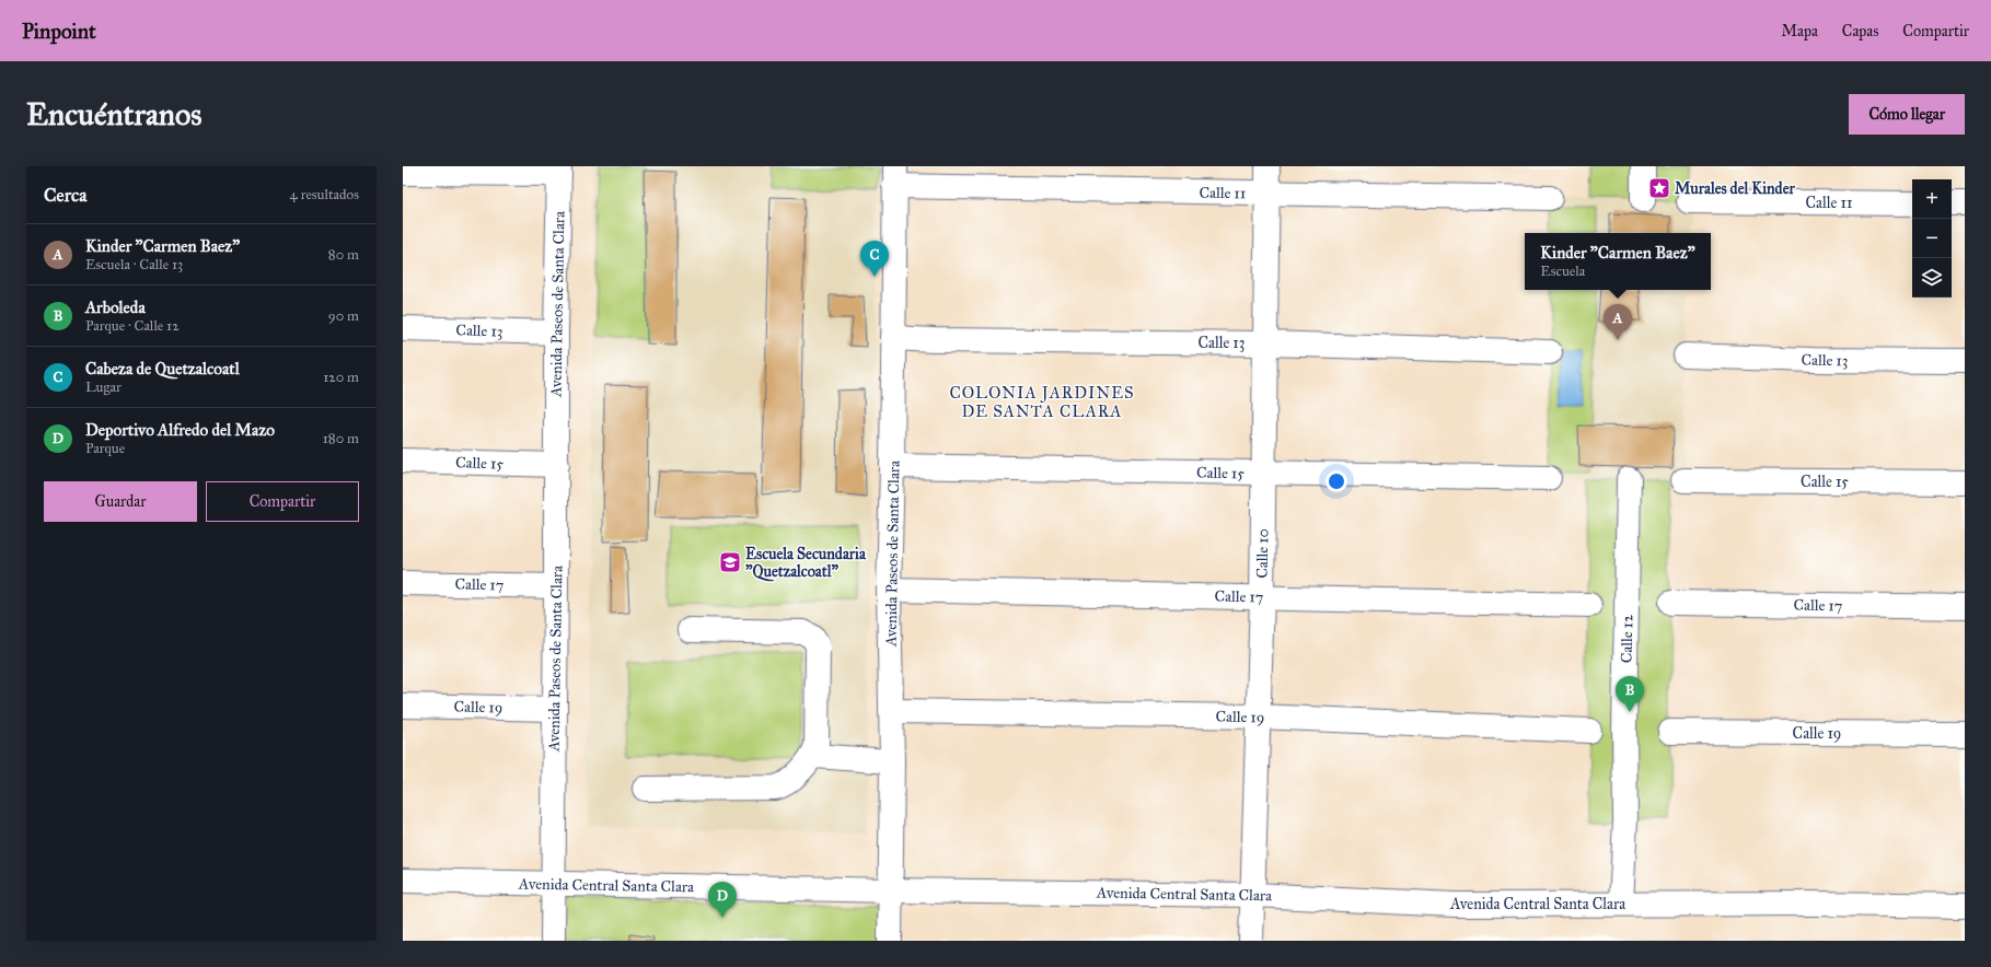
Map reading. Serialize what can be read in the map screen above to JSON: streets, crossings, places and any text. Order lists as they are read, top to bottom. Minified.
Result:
{"streets":{"street":["Calle 11","Avenida Paseos de Santa Clara","Calle 13","Calle 15","Calle 10","Calle 17","Calle 12","Calle 19","Avenida Central Santa Clara"]},"crossings":[["Calle 11","Avenida Paseos de Santa Clara"],["Calle 11","Calle 10"],["Avenida Paseos de Santa Clara","Calle 13"],["Avenida Paseos de Santa Clara","Calle 15"],["Avenida Paseos de Santa Clara","Calle 17"],["Avenida Paseos de Santa Clara","Calle 19"],["Avenida Paseos de Santa Clara","Avenida Central Santa Clara"],["Calle 13","Calle 10"],["Calle 15","Calle 10"],["Calle 10","Calle 17"],["Calle 10","Calle 19"],["Calle 10","Avenida Central Santa Clara"],["Calle 12","Avenida Central Santa Clara"]],"districts":["COLONIA JARDINES DE SANTA CLARA"],"places":{"place":["Murales del Kinder"],"school or university":["Escuela Secundaria \"Quetzalcoatl\""]},"page":{"header":"Pinpoint","nav":["Mapa","Capas","Compartir"],"buttons":["Cómo llegar",["Guardar","Compartir"]],"title":"Encuéntranos","heading":["Cerca","4 resultados"],"map_buttons":["+","−"],"list":[{"mark":"A","name":"Kinder \"Carmen Baez\"","note":"Escuela · Calle 13","value":"80 m"},{"mark":"B","name":"Arboleda","note":"Parque · Calle 12","value":"90 m"},{"mark":"C","name":"Cabeza de Quetzalcoatl","note":"Lugar","value":"120 m"},{"mark":"D","name":"Deportivo Alfredo del Mazo","note":"Parque","value":"180 m"}],"popup":["Kinder \"Carmen Baez\"","Escuela"],"pins":["C","A","B","D"]}}
